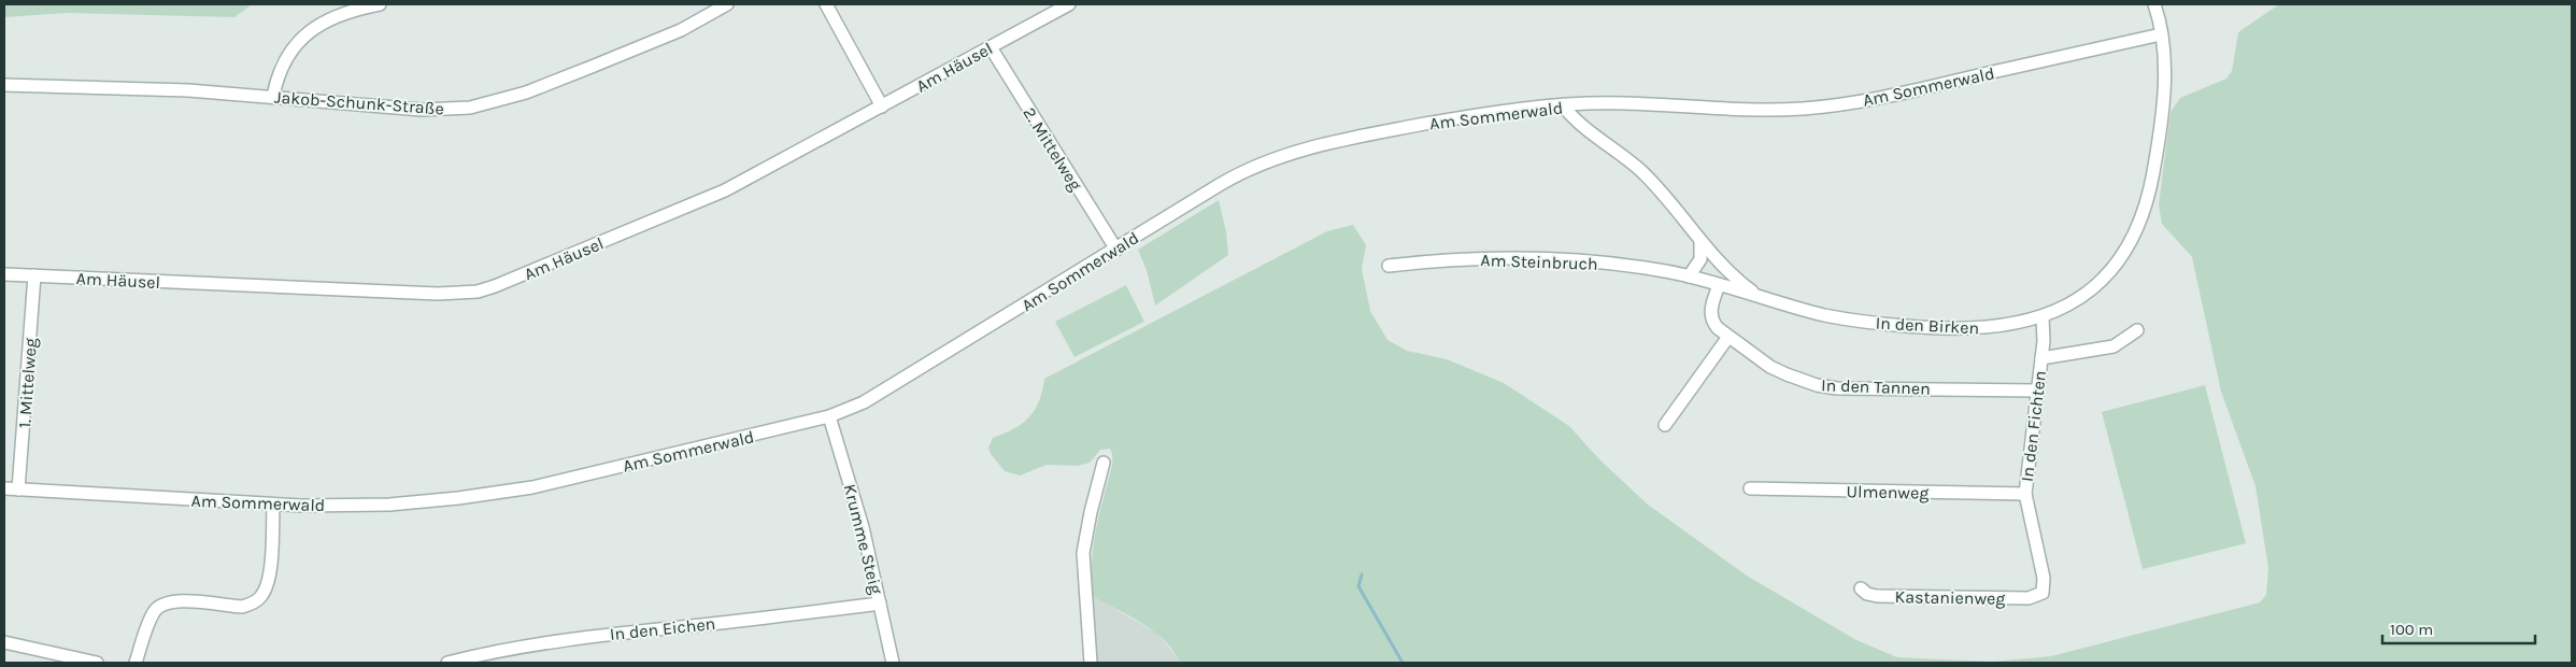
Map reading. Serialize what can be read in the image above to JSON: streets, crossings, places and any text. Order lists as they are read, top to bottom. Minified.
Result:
{"streets":{"street":["Am Häusel","Am Sommerwald","Jakob-Schunk-Straße","2. Mittelweg","Am Steinbruch","In den Birken","1. Mittelweg","In den Tannen","In den Fichten","Ulmenweg","Krumme Steig","Kastanienweg","In den Eichen"]},"crossings":[["Am Häusel","2. Mittelweg"],["Am Häusel","1. Mittelweg"],["Am Sommerwald","2. Mittelweg"],["Am Sommerwald","In den Birken"],["Am Sommerwald","1. Mittelweg"],["Am Sommerwald","Krumme Steig"],["Am Steinbruch","In den Birken"],["Am Steinbruch","In den Tannen"],["In den Birken","In den Fichten"],["In den Tannen","In den Fichten"],["In den Fichten","Ulmenweg"],["In den Fichten","Kastanienweg"],["Krumme Steig","In den Eichen"]],"scale_bar":"100 m"}
